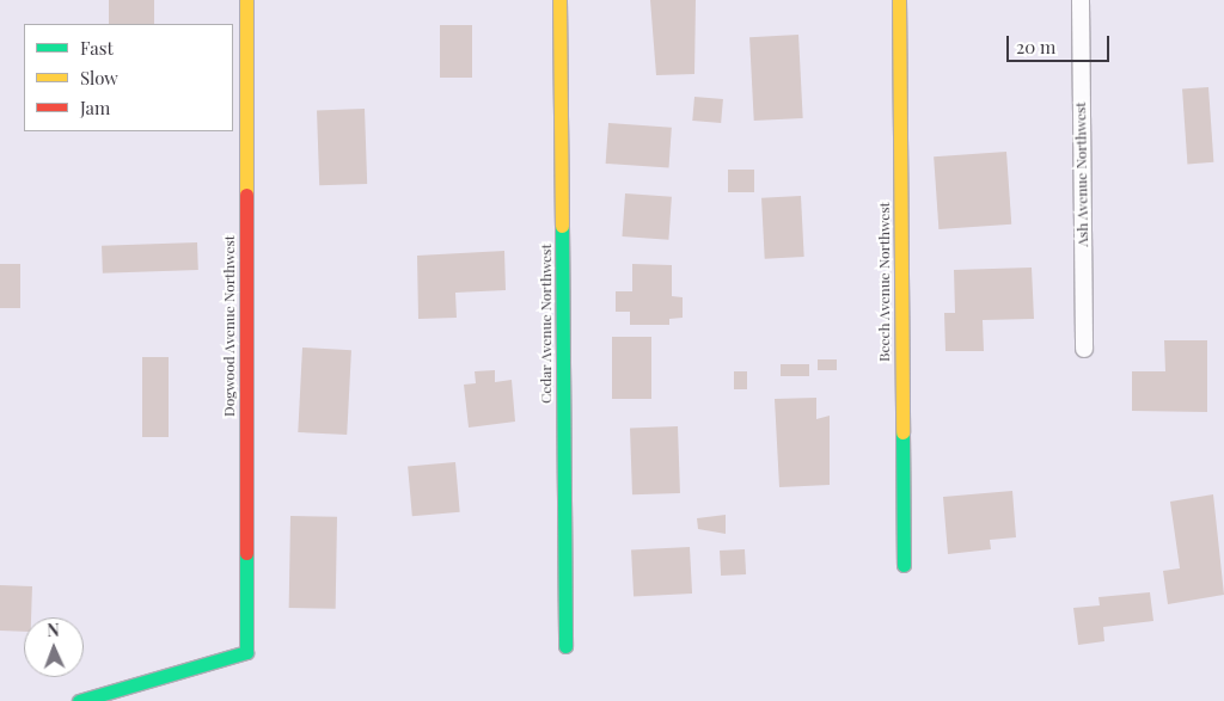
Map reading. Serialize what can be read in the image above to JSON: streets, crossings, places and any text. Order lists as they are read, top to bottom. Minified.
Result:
{"streets":{"street":["Beech Avenue Northwest","Cedar Avenue Northwest","Dogwood Avenue Northwest"],"lane":["Ash Avenue Northwest"]},"legend":["Fast","Slow","Jam"],"scale_bar":"20 m","north":"top"}
